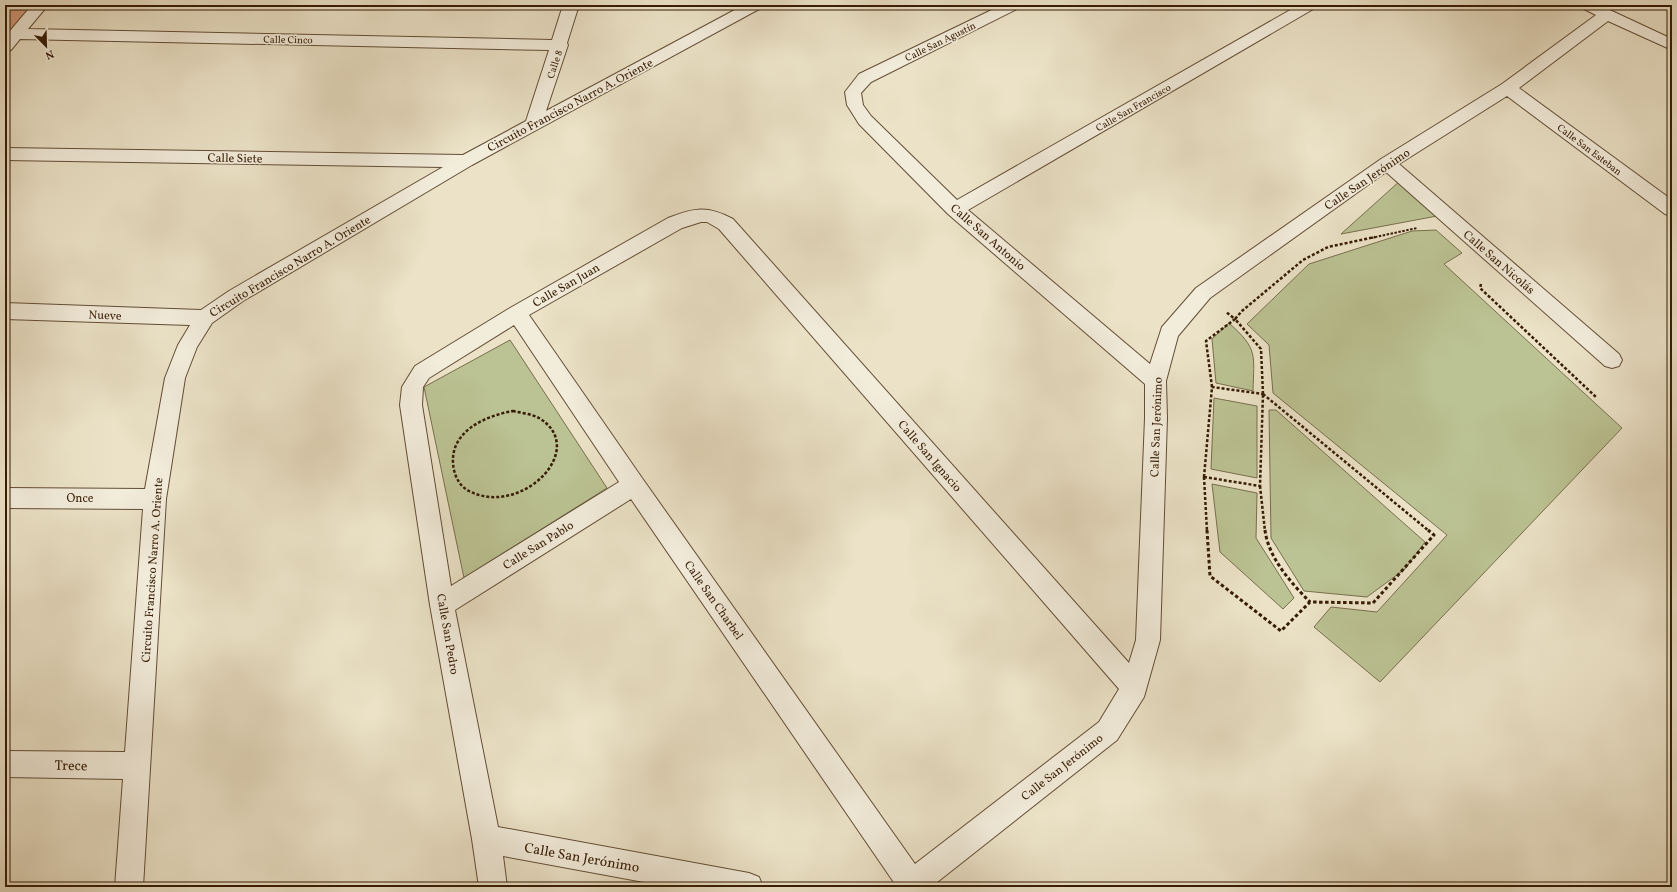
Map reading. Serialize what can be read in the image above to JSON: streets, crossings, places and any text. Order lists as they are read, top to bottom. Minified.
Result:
{"streets":{"street":["Calle Cinco","Calle San Agustín","Calle 8","Circuito Francisco Narro A. Oriente","Calle San Francisco","Calle San Esteban","Calle Siete","Calle San Jerónimo","Calle San Antonio","Calle San Nicolás","Calle San Juan","Nueve","Calle San Ignacio","Once","Calle San Pablo","Calle San Charbel","Calle San Pedro","Trece"]},"crossings":[["Calle Cinco","Calle 8"],["Calle San Agustín","Calle San Antonio"],["Calle 8","Circuito Francisco Narro A. Oriente"],["Circuito Francisco Narro A. Oriente","Calle Siete"],["Circuito Francisco Narro A. Oriente","Nueve"],["Circuito Francisco Narro A. Oriente","Once"],["Circuito Francisco Narro A. Oriente","Trece"],["Calle San Francisco","Calle San Antonio"],["Calle San Esteban","Calle San Jerónimo"],["Calle San Jerónimo","Calle San Antonio"],["Calle San Jerónimo","Calle San Nicolás"],["Calle San Jerónimo","Calle San Ignacio"],["Calle San Jerónimo","Calle San Charbel"],["Calle San Jerónimo","Calle San Pedro"],["Calle San Juan","Calle San Ignacio"],["Calle San Juan","Calle San Charbel"],["Calle San Juan","Calle San Pedro"],["Calle San Pablo","Calle San Charbel"],["Calle San Pablo","Calle San Pedro"]],"north":"bottom right"}
